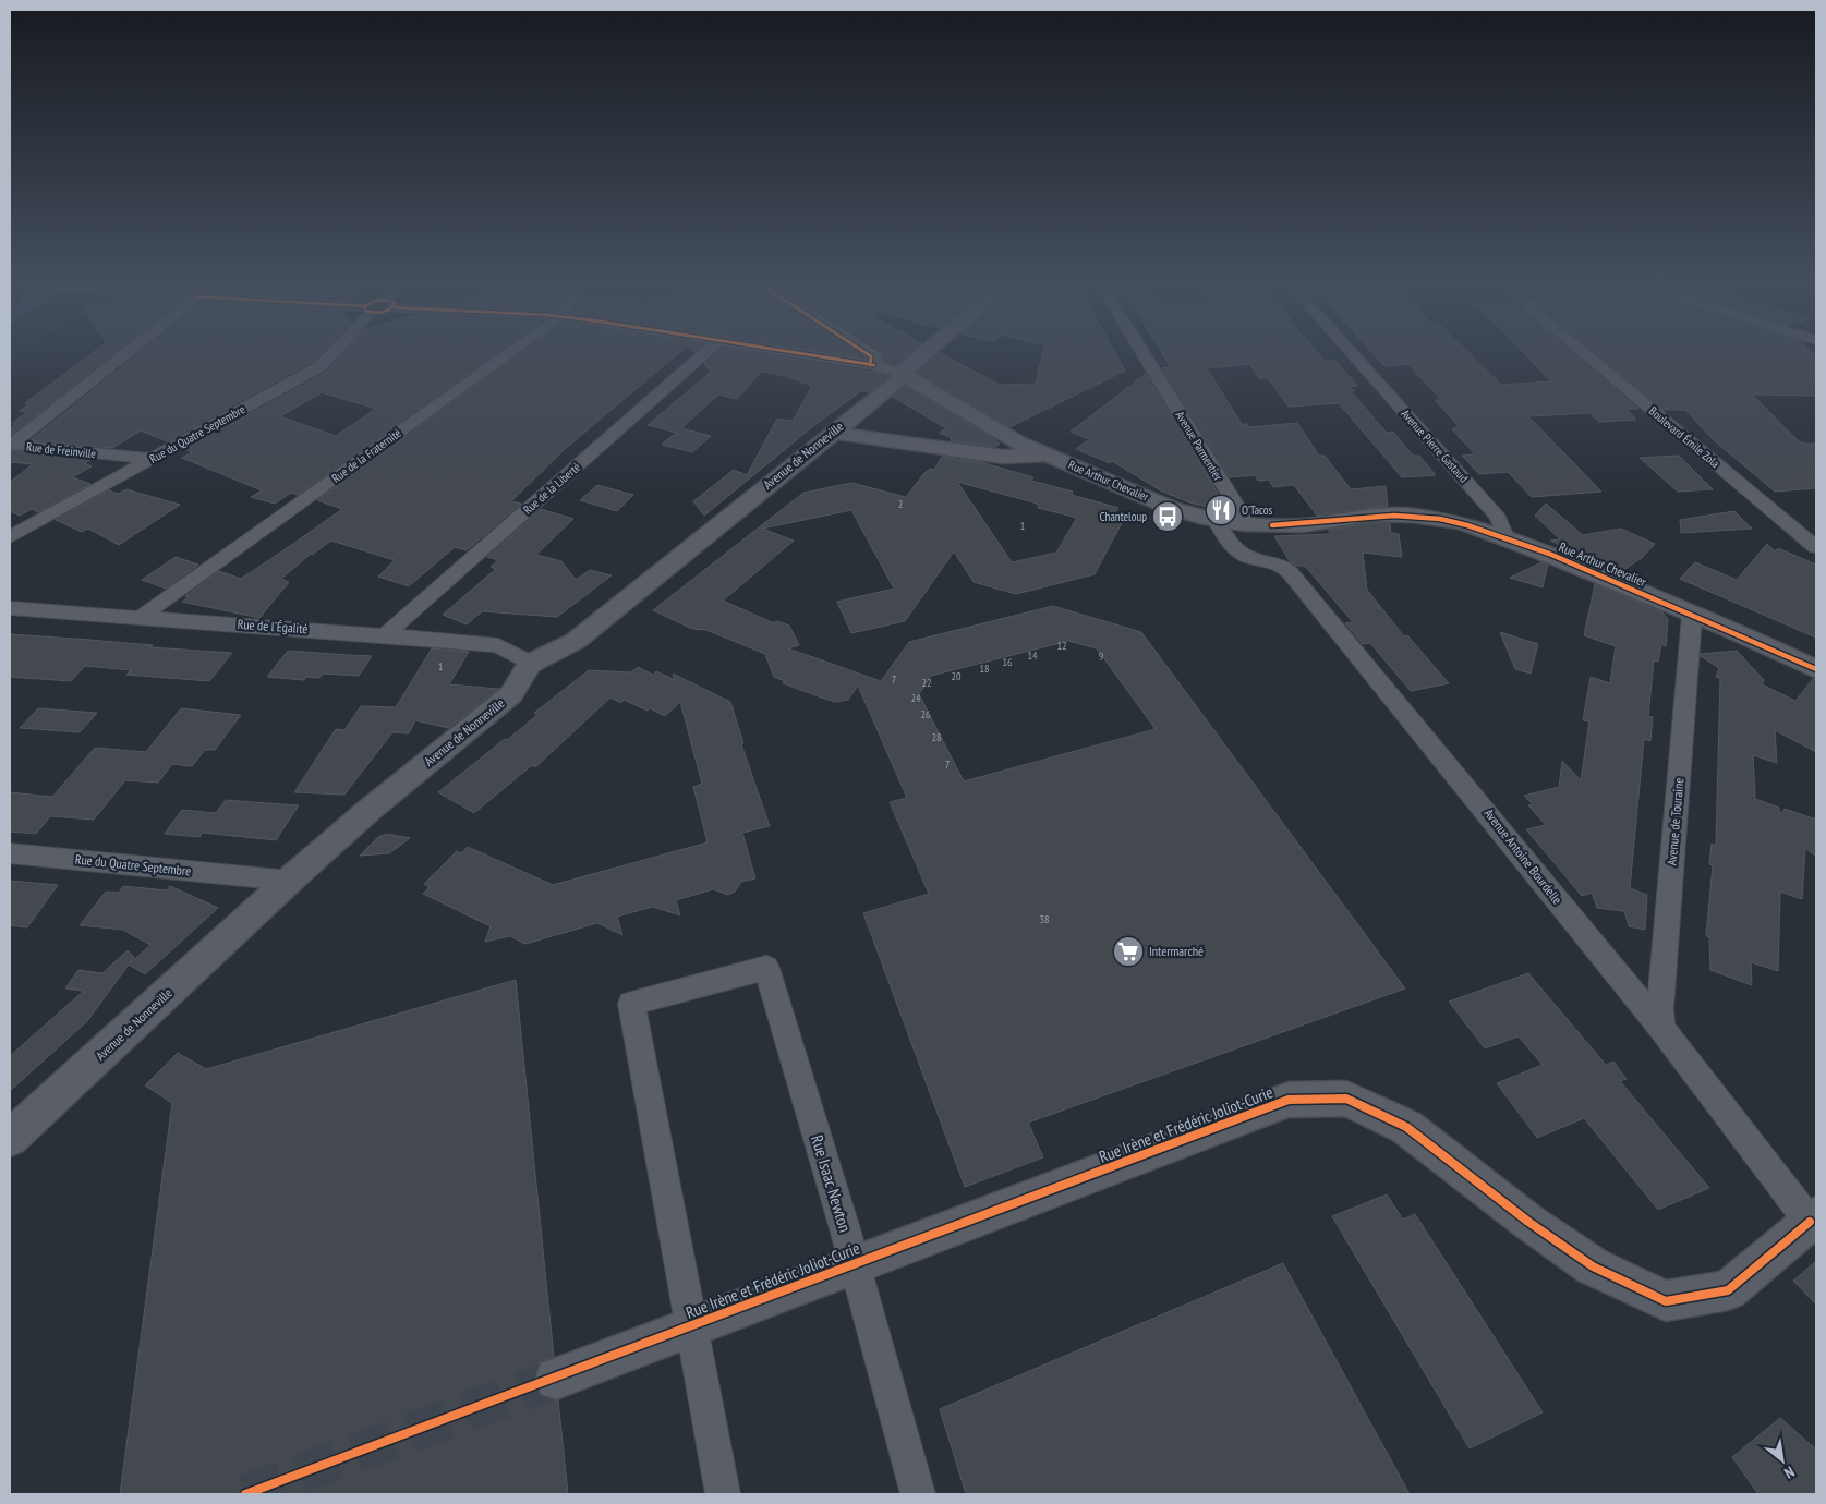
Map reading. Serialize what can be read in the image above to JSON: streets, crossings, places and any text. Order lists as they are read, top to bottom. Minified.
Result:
{"streets":{"street":["Rue du Quatre Septembre","Boulevard Émile Zola","Avenue Parmentier","Avenue Pierre Gastaud","Rue de Freinville","Rue de la Fraternité","Avenue de Nonneville","Rue Arthur Chevalier","Rue de la Liberté","Rue de l'Égalité","Avenue de Touraine","Avenue Antoine Bourdelle","Rue Irène et Frédéric Joliot-Curie","Rue Isaac Newton"]},"crossings":[["Rue du Quatre Septembre","Rue de Freinville"],["Rue du Quatre Septembre","Avenue de Nonneville"],["Avenue Parmentier","Rue Arthur Chevalier"],["Avenue Pierre Gastaud","Rue Arthur Chevalier"],["Rue de la Fraternité","Rue de l'Égalité"],["Avenue de Nonneville","Rue Arthur Chevalier"],["Avenue de Nonneville","Rue de l'Égalité"],["Rue Arthur Chevalier","Avenue de Touraine"],["Rue Arthur Chevalier","Avenue Antoine Bourdelle"],["Rue de la Liberté","Rue de l'Égalité"],["Avenue de Touraine","Avenue Antoine Bourdelle"],["Avenue Antoine Bourdelle","Rue Irène et Frédéric Joliot-Curie"],["Rue Irène et Frédéric Joliot-Curie","Rue Isaac Newton"]],"places":{"restaurant":["O'Tacos"],"bus stop":["Chanteloup"],"supermarket":["Intermarché"]},"house_numbers":["2","1","12","14","9","16","1","18","20","7","22","24","26","28","7","38"],"north":"bottom right"}
